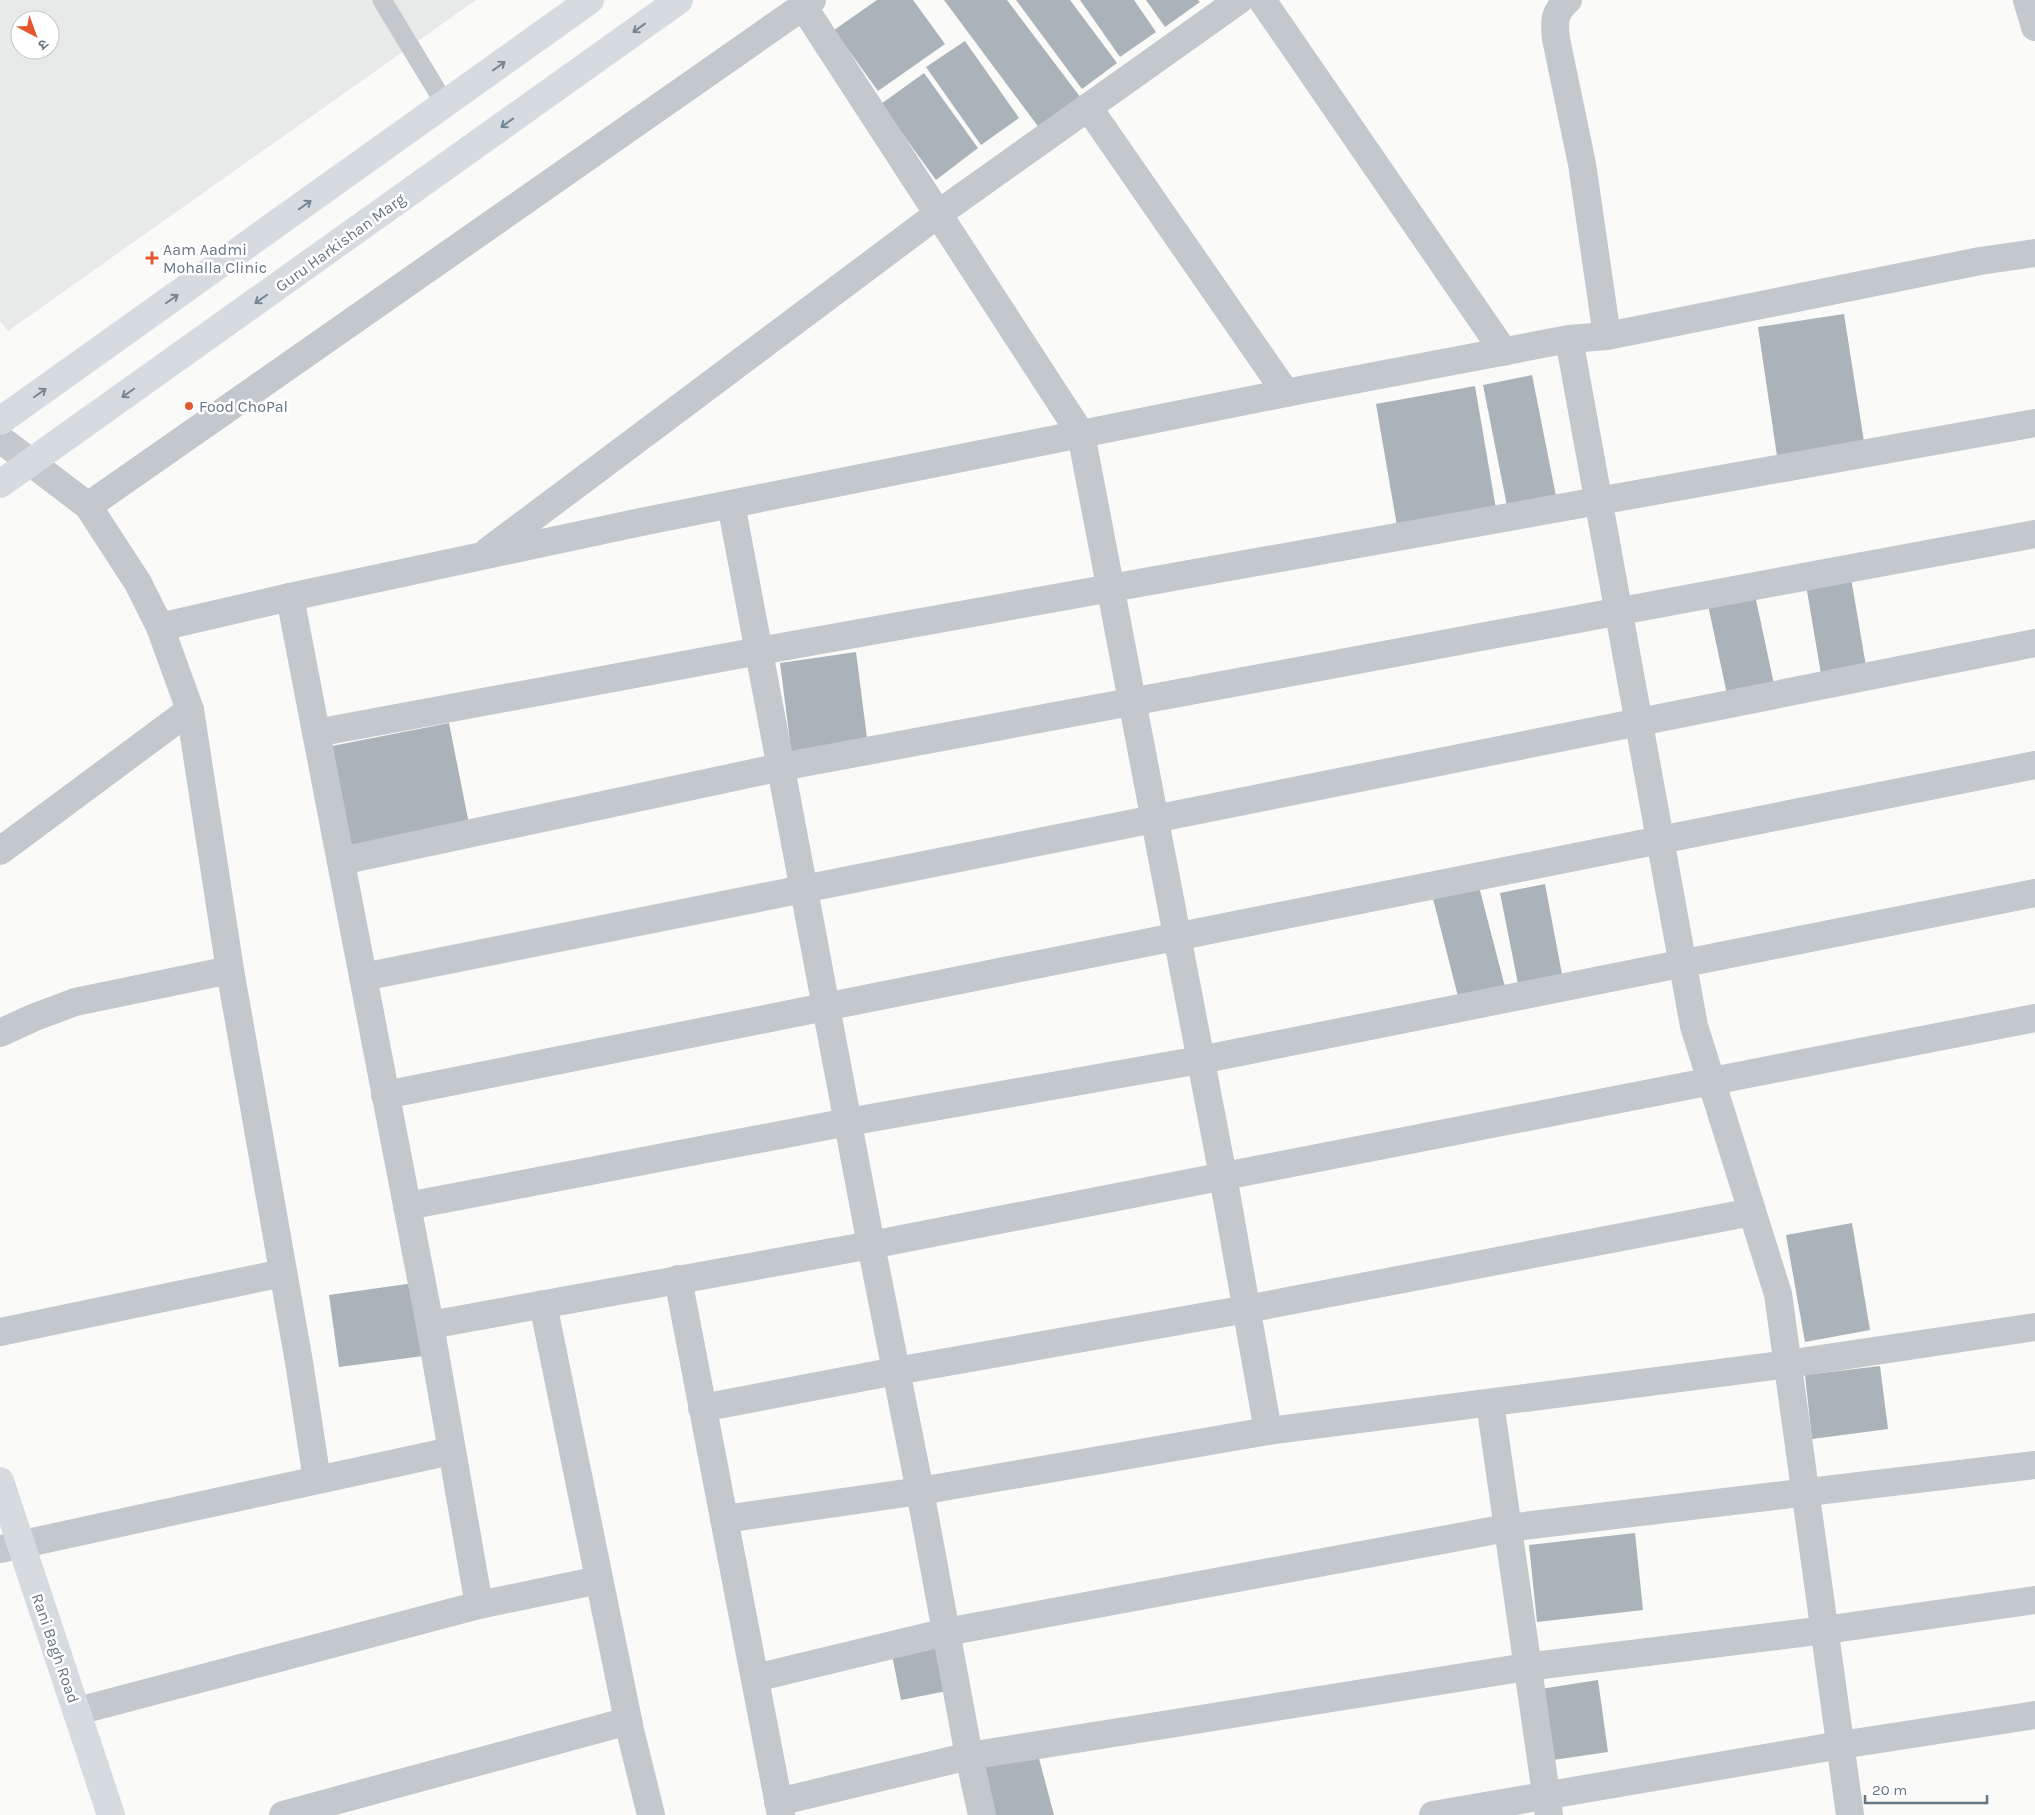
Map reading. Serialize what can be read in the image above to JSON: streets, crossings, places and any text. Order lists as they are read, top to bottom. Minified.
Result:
{"streets":{"main road":["Guru Harkishan Marg","Rani Bagh Road"]},"places":{"health":["Aam Aadmi Mohalla Clinic"],"other":["Food ChoPal"]},"scale_bar":"20 m","north":"bottom right"}
